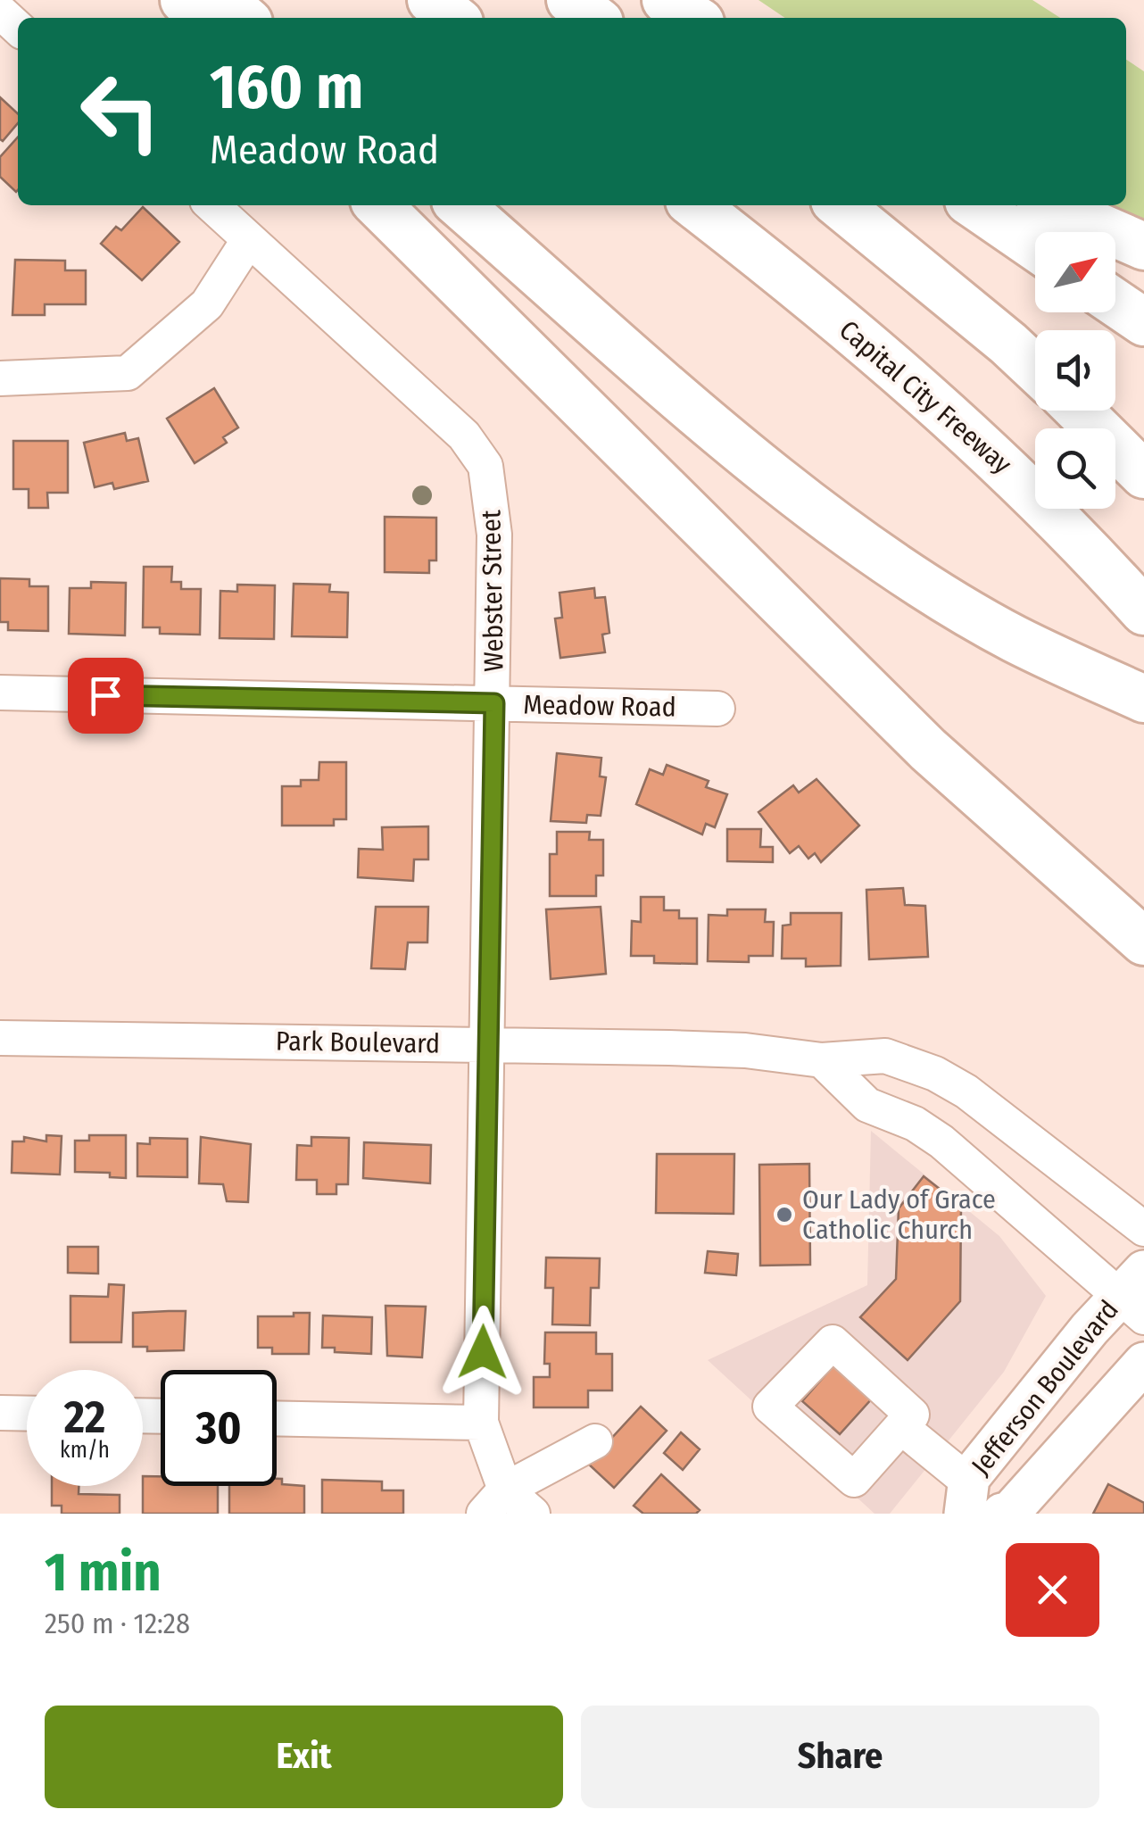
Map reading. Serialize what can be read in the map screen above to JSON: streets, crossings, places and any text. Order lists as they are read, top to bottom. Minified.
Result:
{"streets":{"highway":["Capital City Freeway"],"main road":["Jefferson Boulevard"],"street":["Webster Street","Meadow Road","Park Boulevard"]},"crossings":[["Webster Street","Meadow Road"],["Webster Street","Park Boulevard"]],"places":["Our Lady of Grace Catholic Church"],"north":"top right","page":{"turn":["160 m","Meadow Road"],"speed":"22 km/h","limit":"30","heading":["1 min","250 m · 12:28"],"buttons":["Exit","Share"]}}
